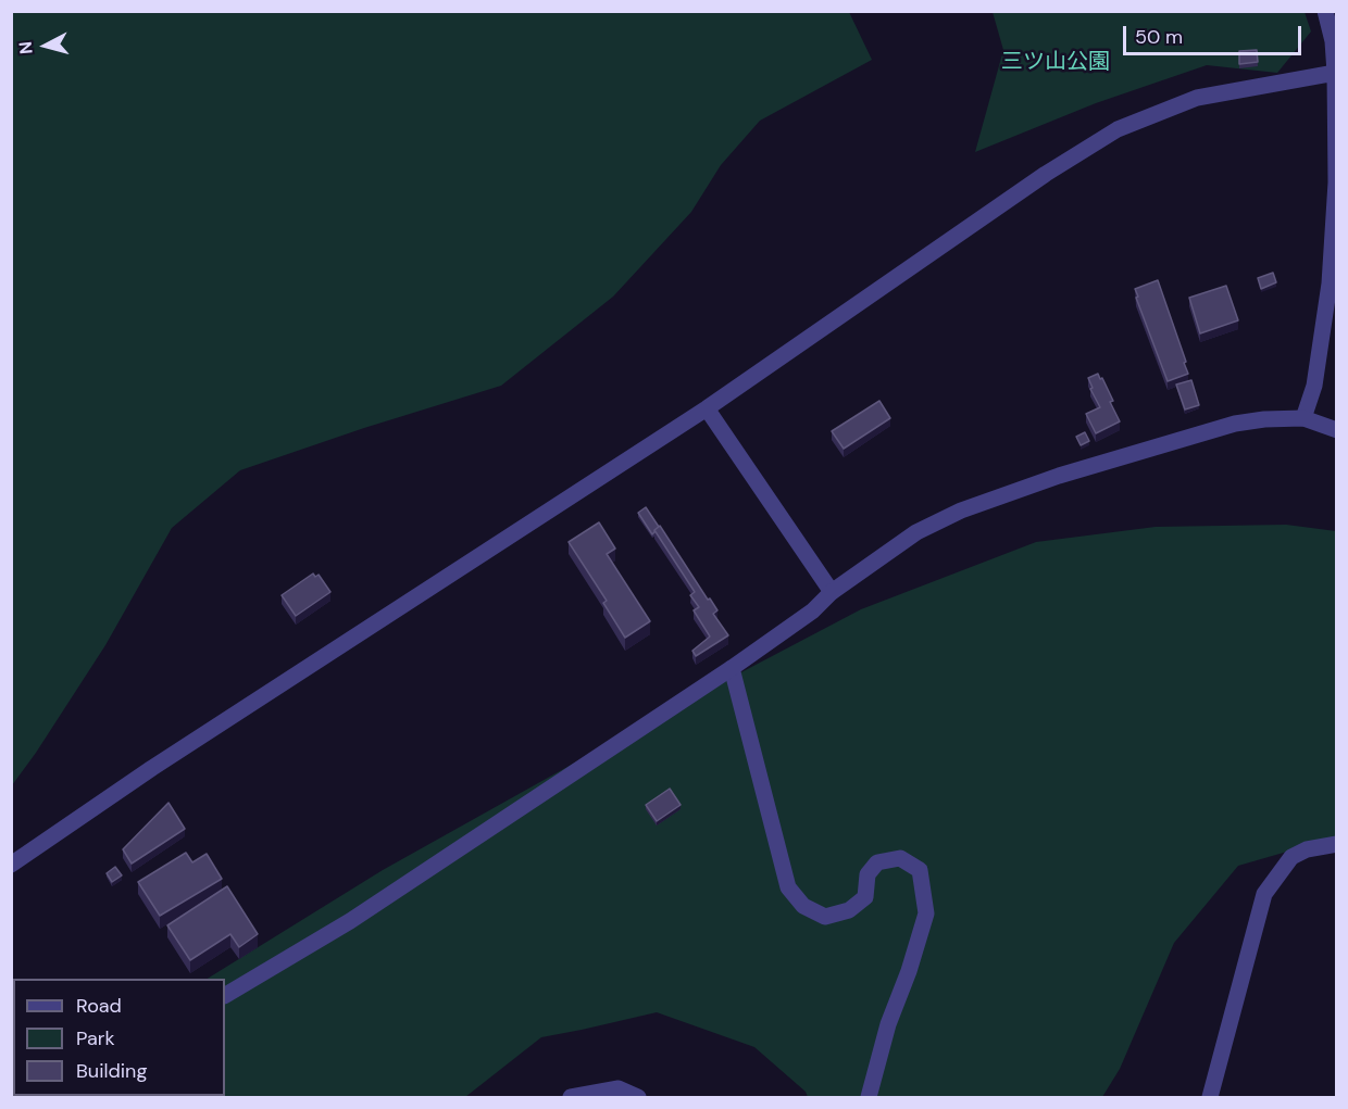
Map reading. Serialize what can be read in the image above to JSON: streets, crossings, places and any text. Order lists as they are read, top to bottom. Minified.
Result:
{"parks":["三ツ山公園"],"legend":["Road","Park","Building"],"scale_bar":"50 m","north":"left"}
